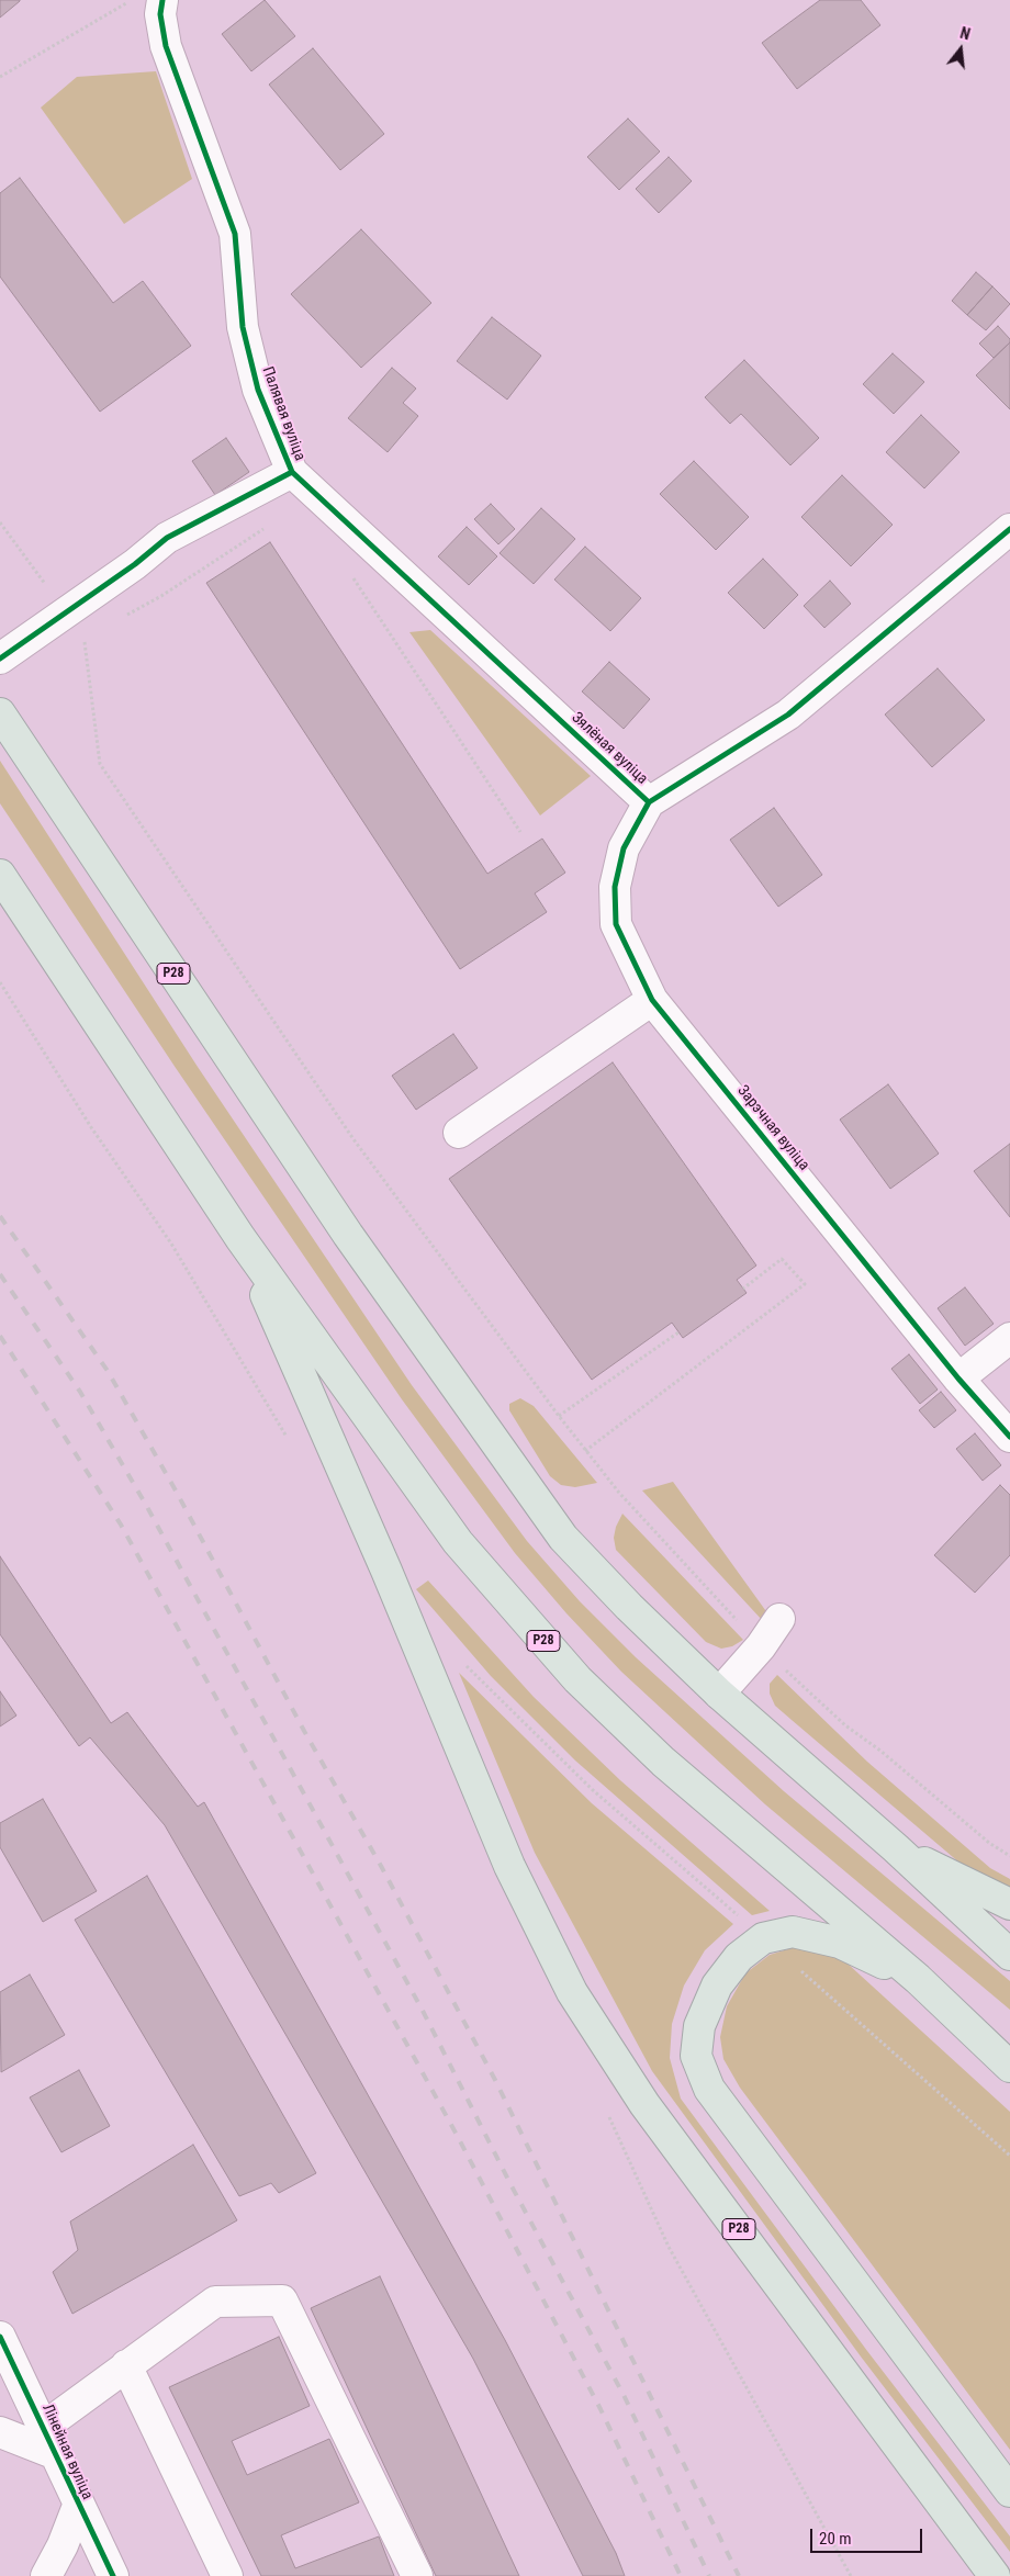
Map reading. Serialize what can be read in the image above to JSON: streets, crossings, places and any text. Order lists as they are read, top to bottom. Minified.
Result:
{"streets":{"highway":["Р28"],"street":["Палявая вуліца","Зялёная вуліца","Зарэчная вуліца","Лінейная вуліца"]},"crossings":[["Палявая вуліца","Зялёная вуліца"],["Зялёная вуліца","Зарэчная вуліца"]],"scale_bar":"20 m","north":"top"}
